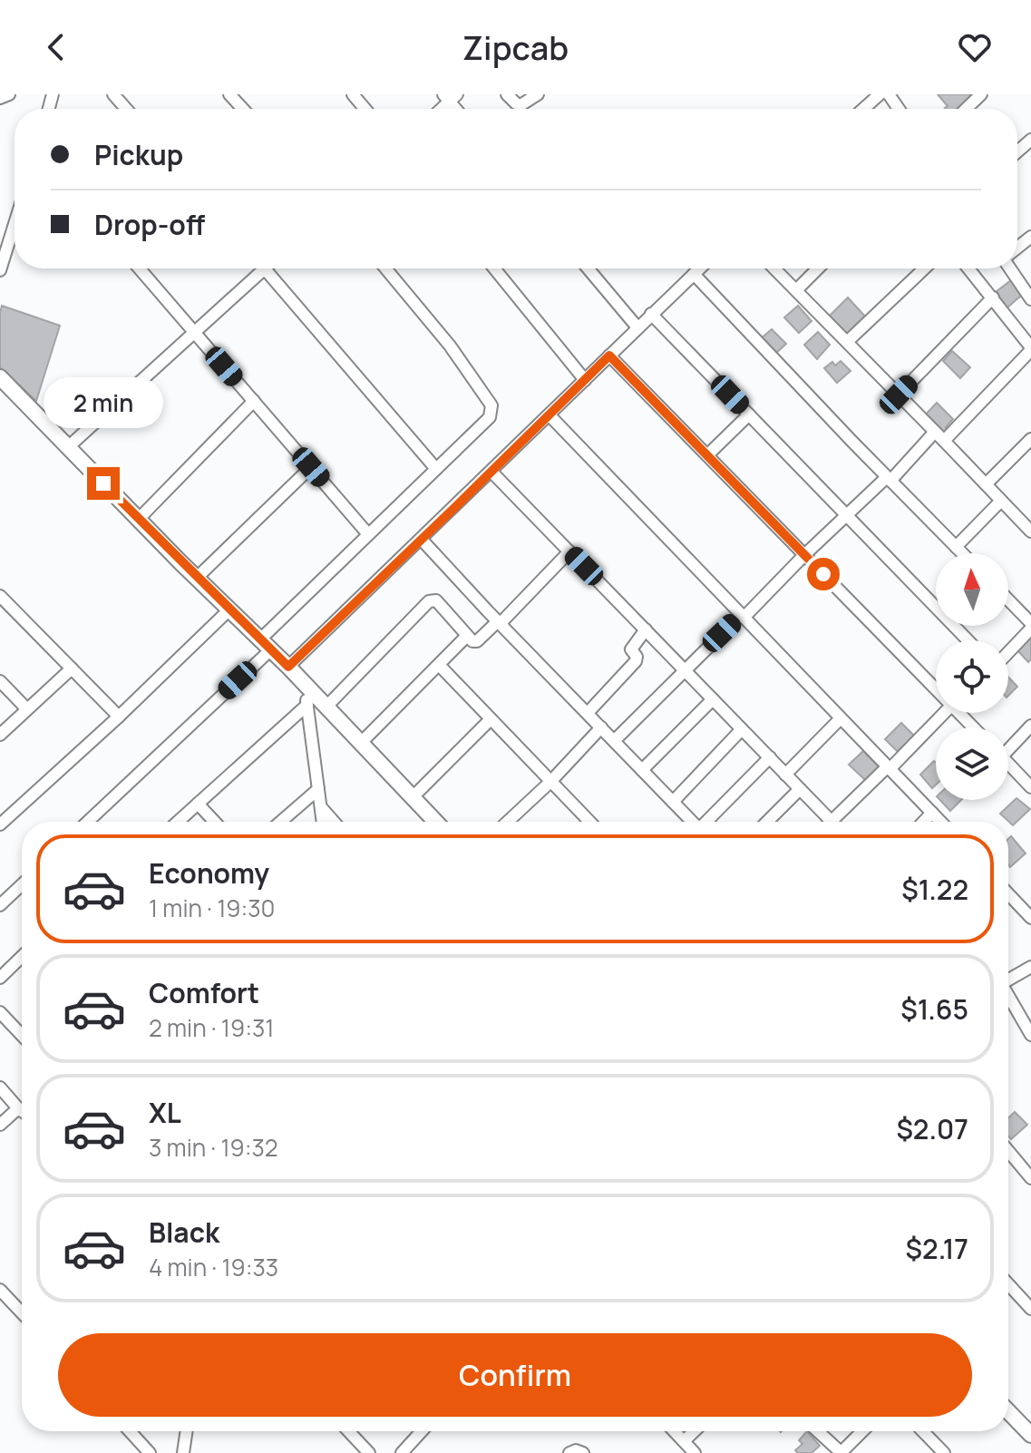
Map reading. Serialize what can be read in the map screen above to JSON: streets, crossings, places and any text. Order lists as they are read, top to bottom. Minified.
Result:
{"north":"top","page":{"header":"Zipcab","banner":["Pickup","Drop-off"],"bubble":"2 min","list":[{"name":"Economy","note":"1 min · 19:30","value":"$1.22"},{"name":"Comfort","note":"2 min · 19:31","value":"$1.65"},{"name":"XL","note":"3 min · 19:32","value":"$2.07"},{"name":"Black","note":"4 min · 19:33","value":"$2.17"}],"buttons":"Confirm"}}
